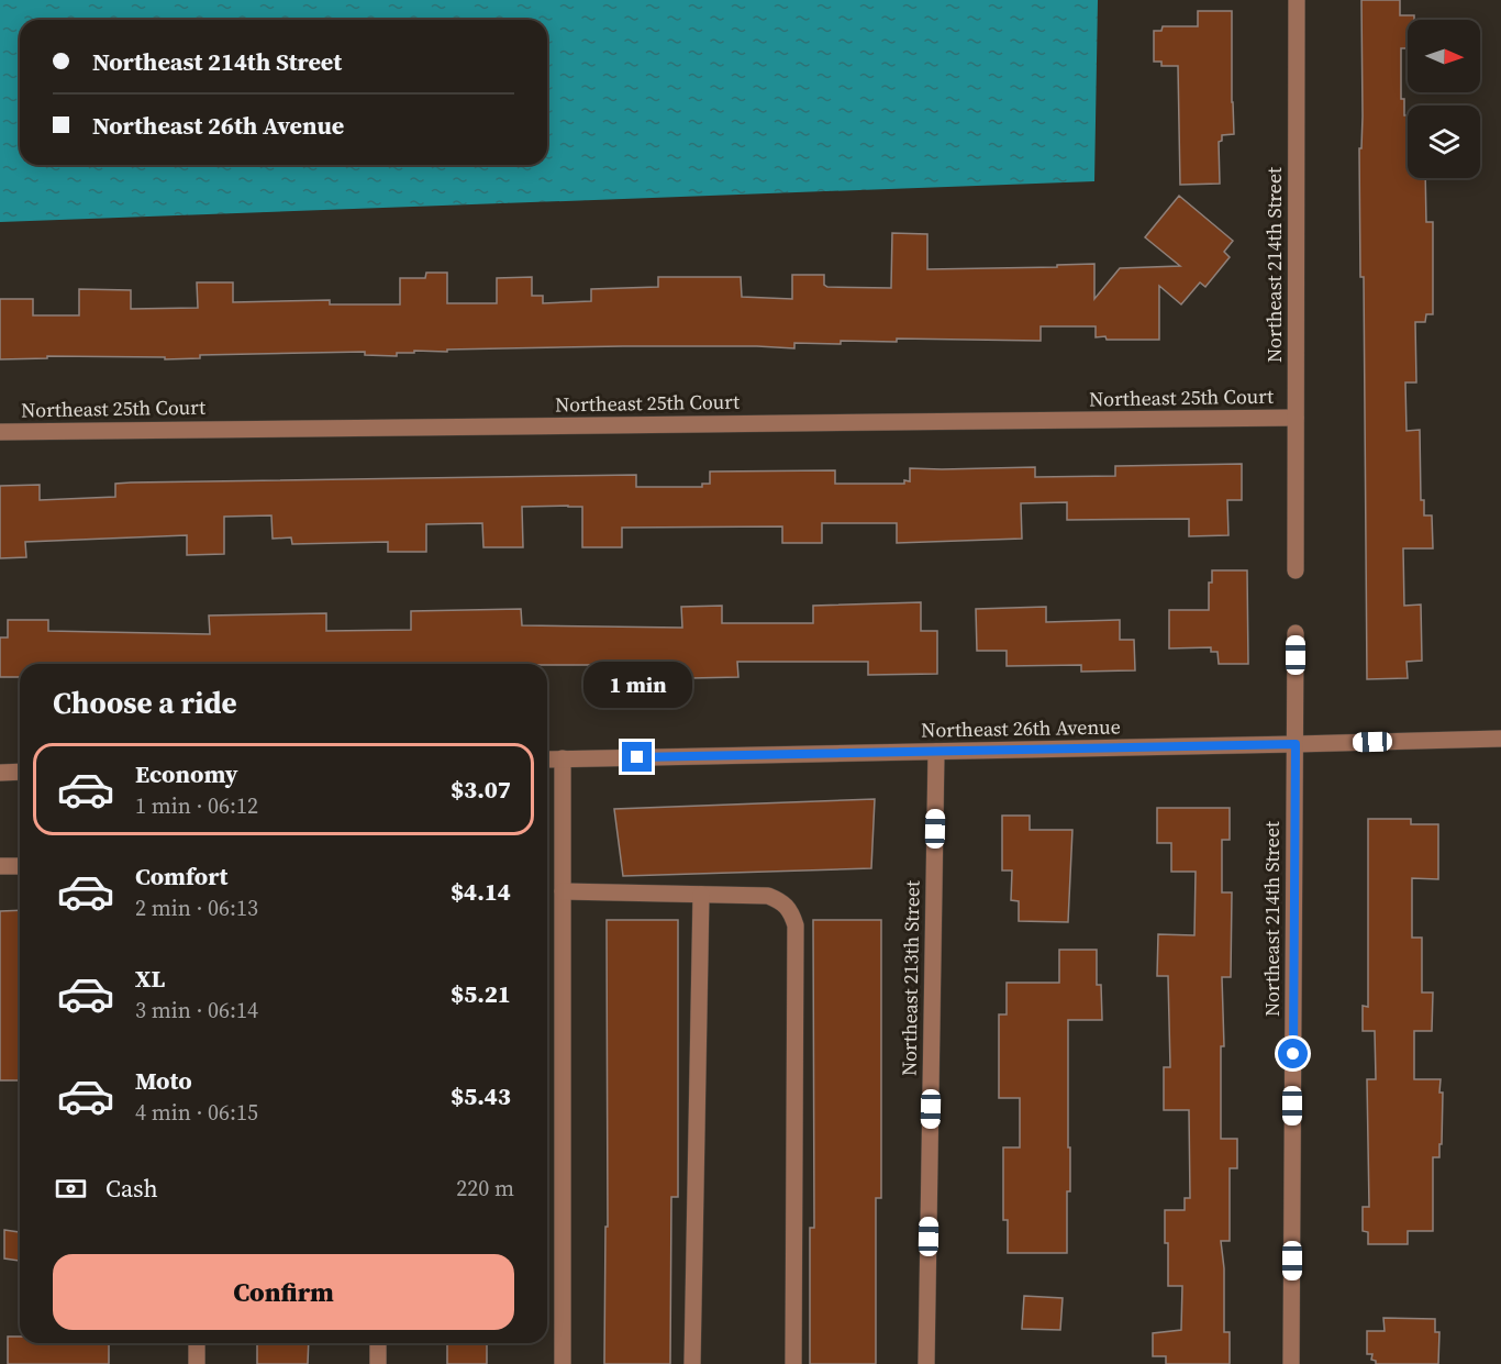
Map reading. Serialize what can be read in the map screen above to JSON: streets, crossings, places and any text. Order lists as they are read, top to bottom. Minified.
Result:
{"streets":{"street":["Northeast 214th Street","Northeast 25th Court","Northeast 26th Avenue","Northeast 213th Street"]},"crossings":[["Northeast 214th Street","Northeast 25th Court"],["Northeast 214th Street","Northeast 26th Avenue"],["Northeast 26th Avenue","Northeast 213th Street"]],"north":"right","page":{"banner":["Northeast 214th Street","Northeast 26th Avenue"],"bubble":"1 min","heading":"Choose a ride","list":[{"name":"Economy","note":"1 min · 06:12","value":"$3.07"},{"name":"Comfort","note":"2 min · 06:13","value":"$4.14"},{"name":"XL","note":"3 min · 06:14","value":"$5.21"},{"name":"Moto","note":"4 min · 06:15","value":"$5.43"}],"pay":["Cash","220 m"],"buttons":"Confirm"}}
